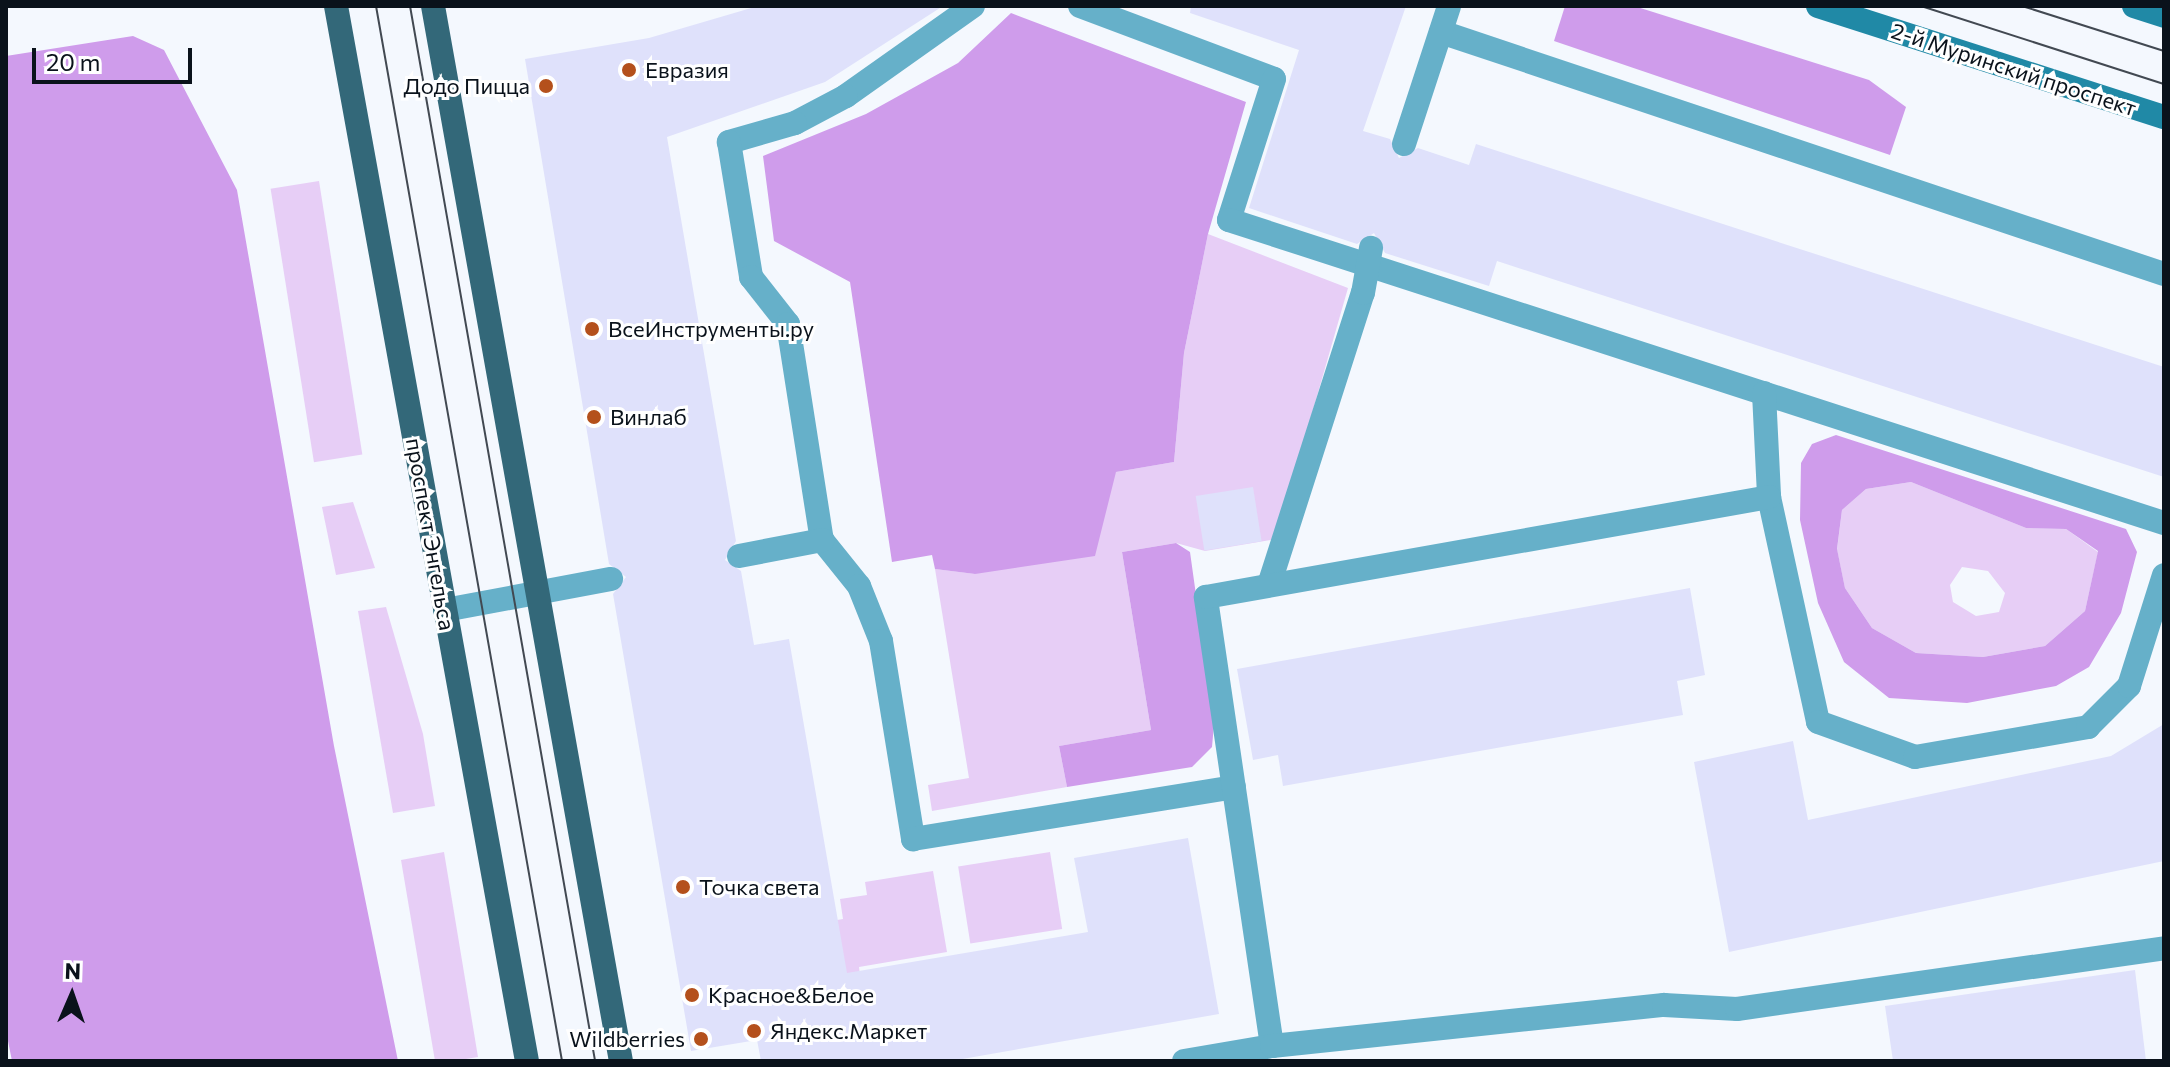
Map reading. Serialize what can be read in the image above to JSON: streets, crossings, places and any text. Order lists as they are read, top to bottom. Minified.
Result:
{"streets":{"main road":["2-й Муринский проспект","проспект Энгельса"]},"places":["Евразия","Додо Пицца","ВсеИнструменты.ру","Винлаб","Точка света","Красное&Белое","Яндекс.Маркет","Wildberries"],"scale_bar":"20 m","north":"top"}
